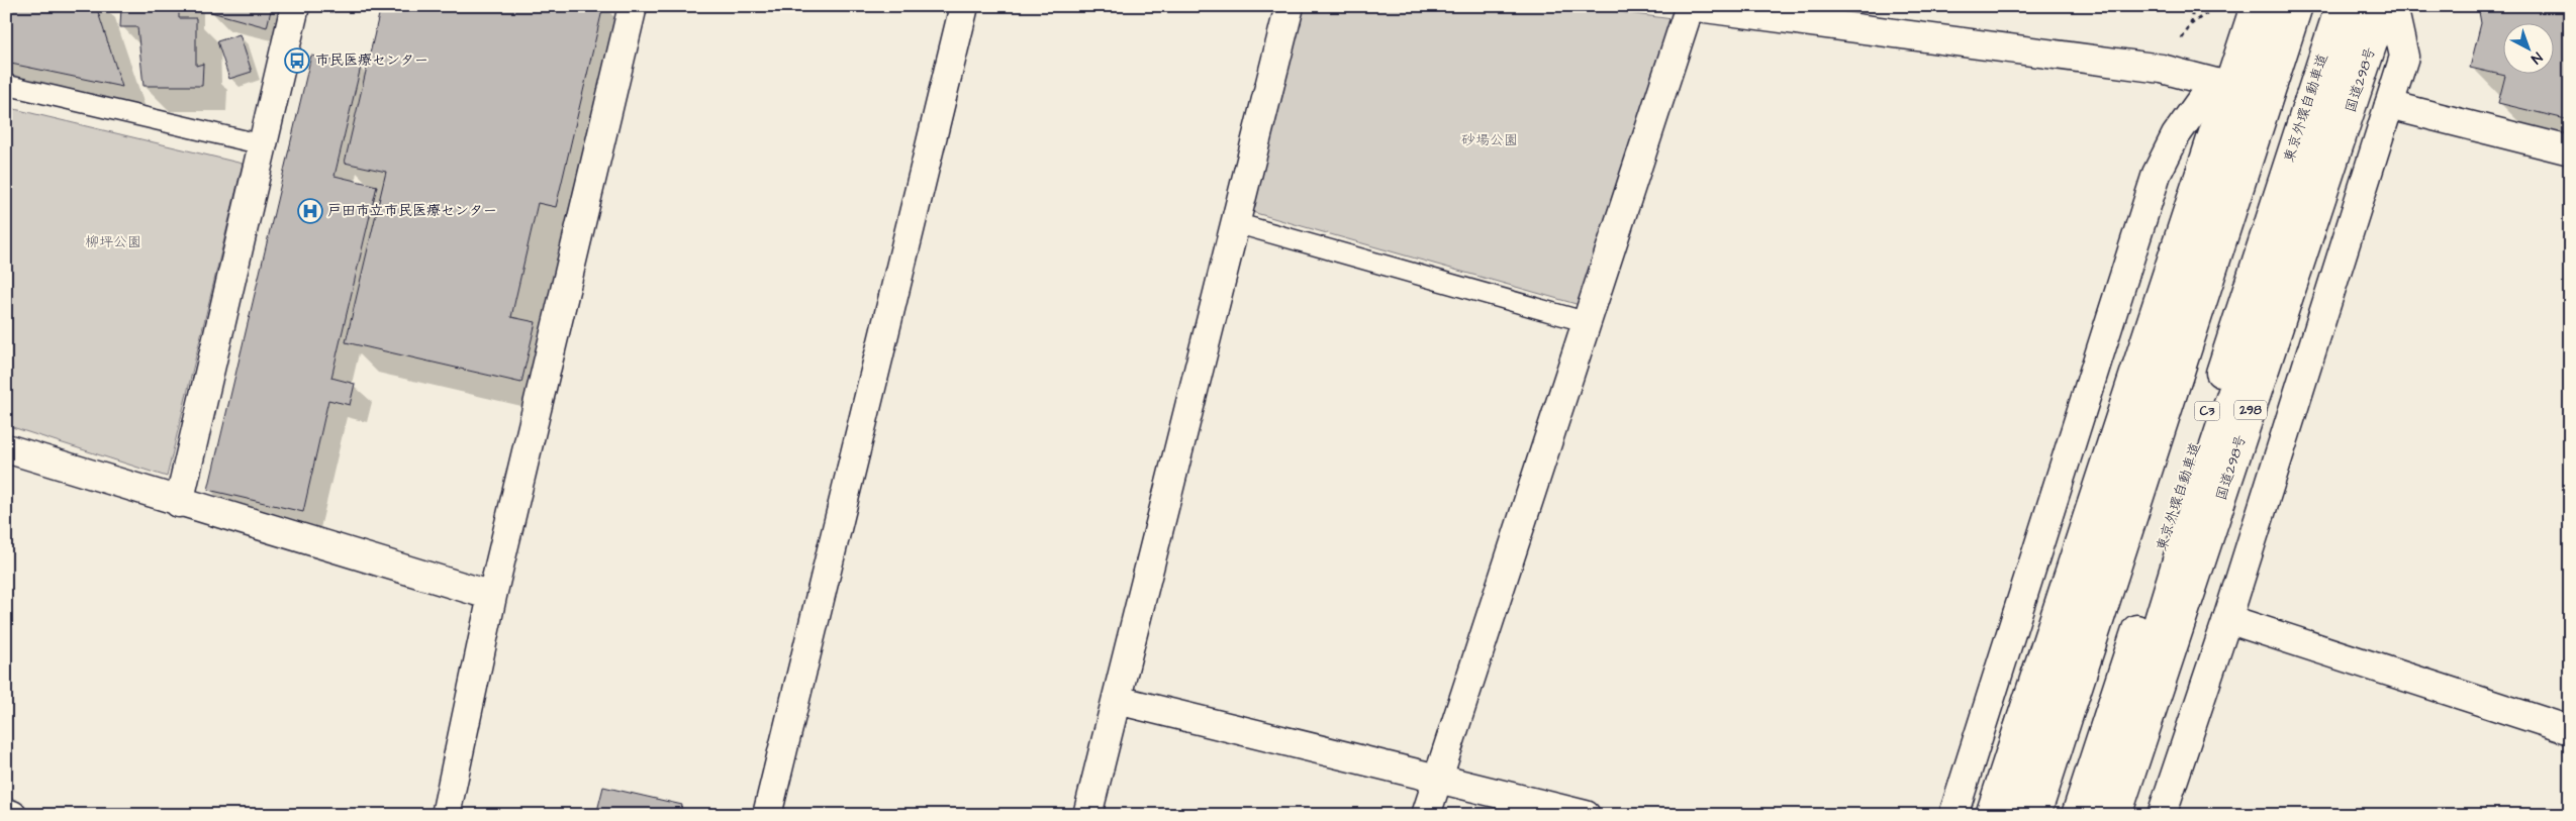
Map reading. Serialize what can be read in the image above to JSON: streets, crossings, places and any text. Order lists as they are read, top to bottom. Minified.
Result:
{"streets":{"main road":["国道298号","東京外環自動車道","298","C3"]},"parks":["砂場公園","柳坪公園"],"places":{"bus stop":["市民医療センター"],"hospital":["戸田市立市民医療センター"]},"north":"bottom right"}
